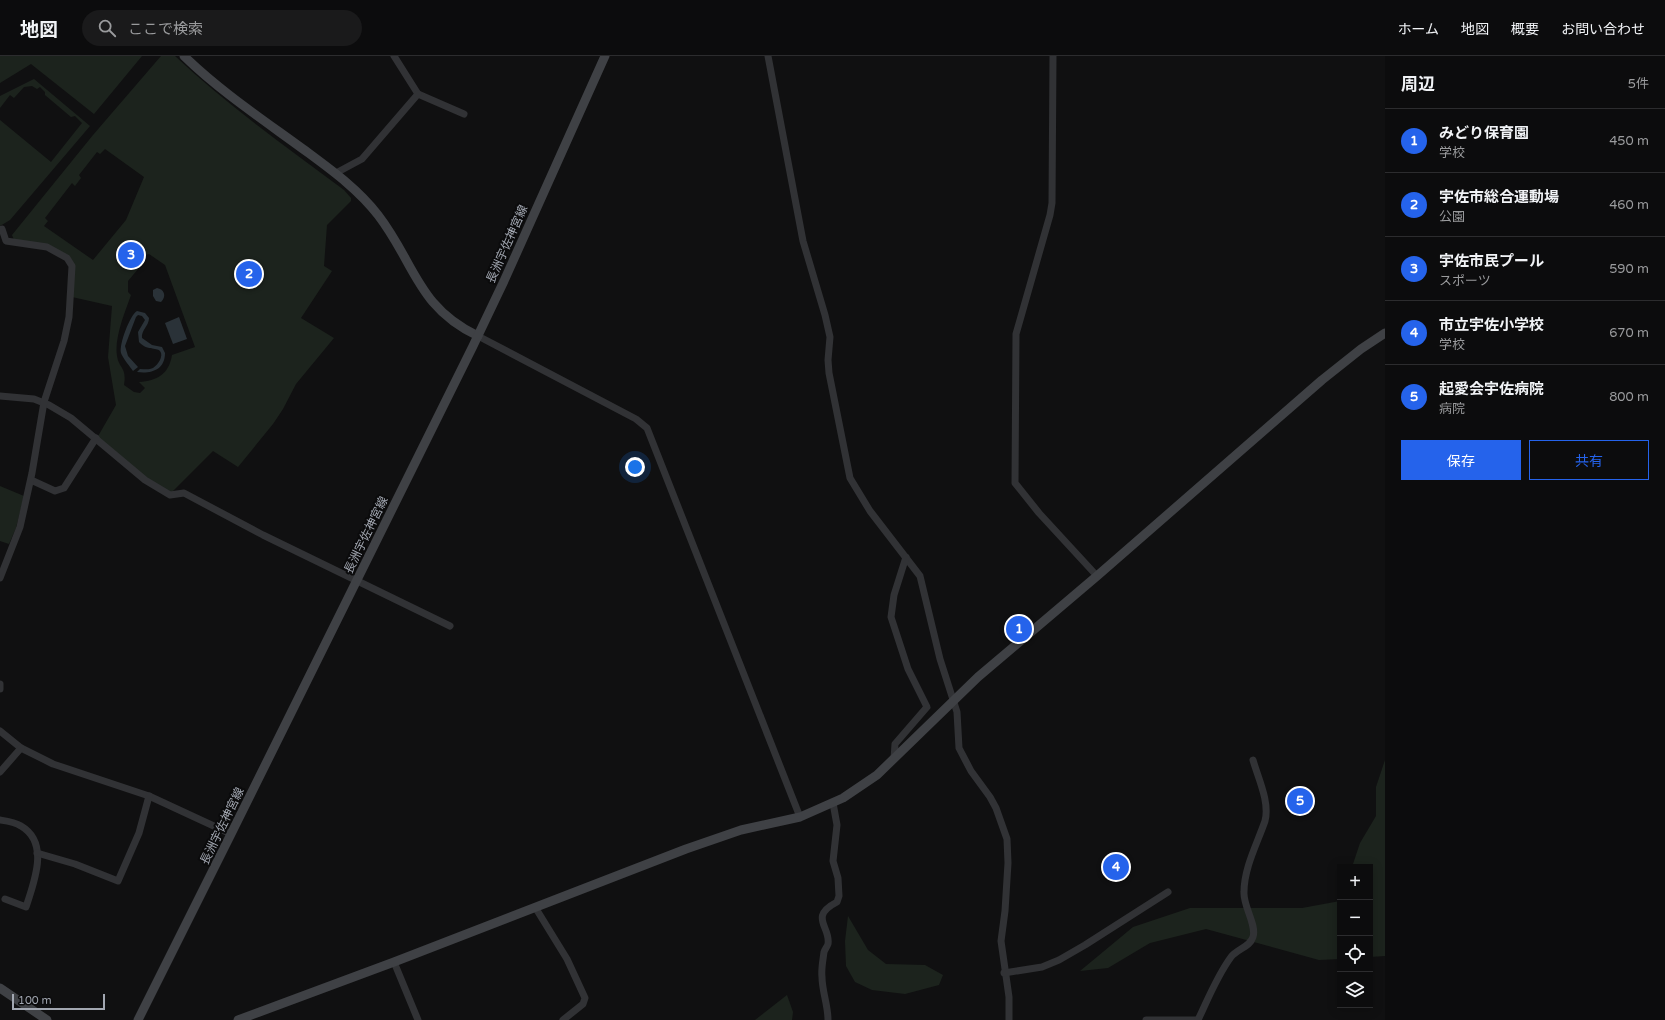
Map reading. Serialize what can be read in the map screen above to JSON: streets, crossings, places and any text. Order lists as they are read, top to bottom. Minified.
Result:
{"streets":{"street":["長洲宇佐神宮線"]},"scale_bar":"100 m","page":{"header":"地図","search":"ここで検索","nav":["ホーム","地図","概要","お問い合わせ"],"heading":["周辺","5件"],"list":[{"mark":"1","name":"みどり保育園","note":"学校","value":"450 m"},{"mark":"2","name":"宇佐市総合運動場","note":"公園","value":"460 m"},{"mark":"3","name":"宇佐市民プール","note":"スポーツ","value":"590 m"},{"mark":"4","name":"市立宇佐小学校","note":"学校","value":"670 m"},{"mark":"5","name":"起愛会宇佐病院","note":"病院","value":"800 m"}],"pins":["3","2","1","5","4"],"buttons":["保存","共有"],"map_buttons":["+","−"],"scale":"100 m"}}
